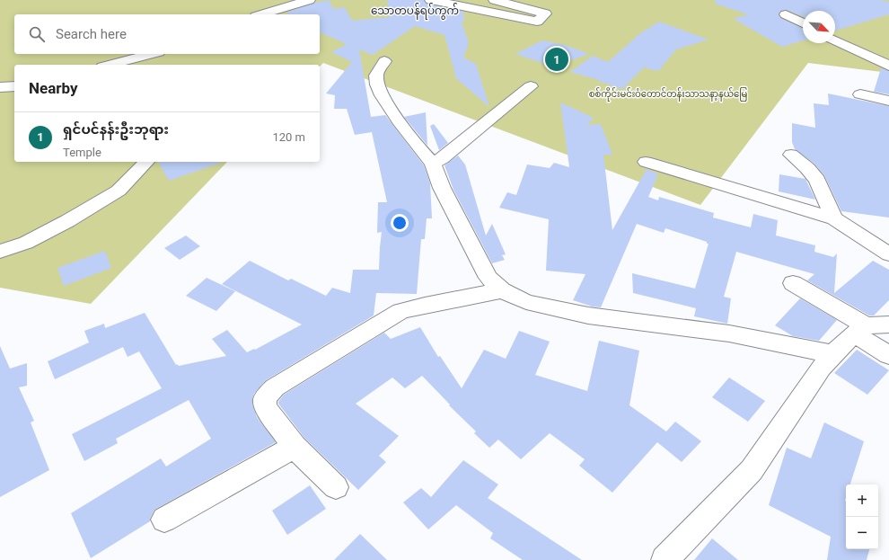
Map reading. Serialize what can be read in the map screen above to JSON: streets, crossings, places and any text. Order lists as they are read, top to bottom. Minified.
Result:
{"districts":["သောတပန်ရပ်ကွက်"],"parks":["စစ်ကိုင်းမင်းဝံတောင်တန်းသာသနာ့နယ်မြေ"],"north":"bottom right","page":{"search":"Search here","pins":"1","heading":"Nearby","list":[{"mark":"1","name":"ရှင်ပင်နန်းဦးဘုရား","note":"Temple","value":"120 m"}],"map_buttons":["+","−"]}}
